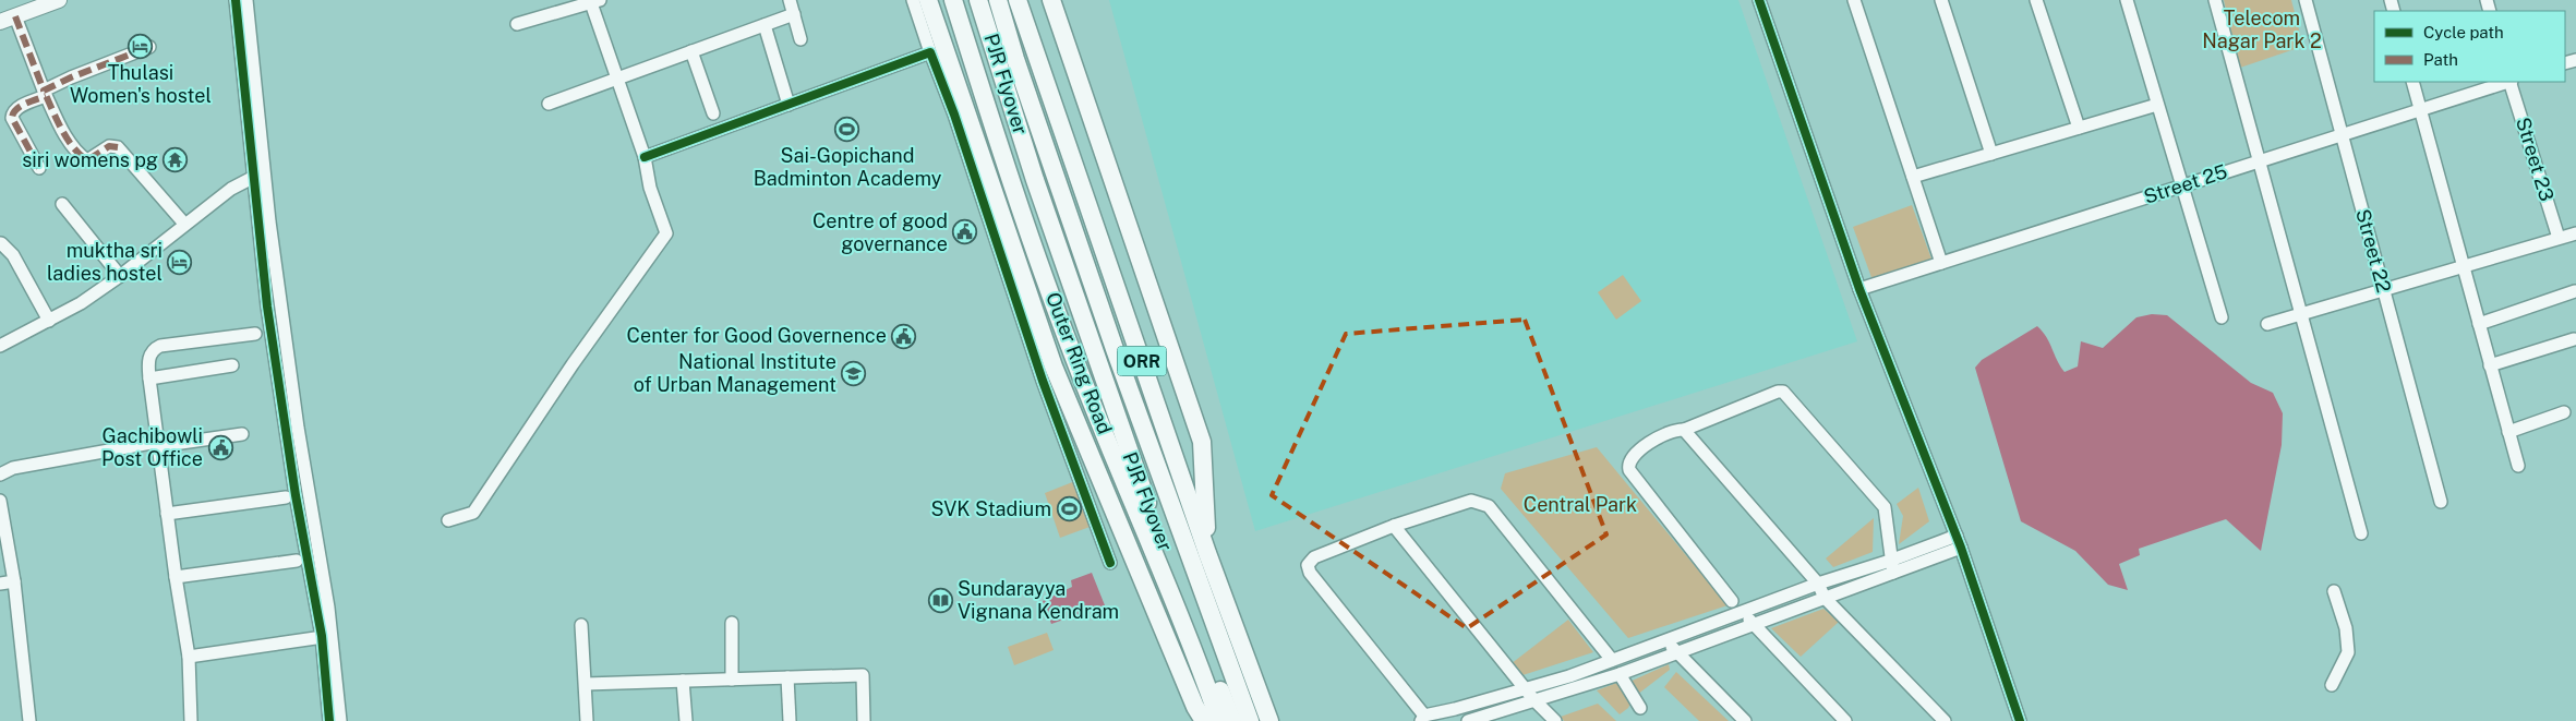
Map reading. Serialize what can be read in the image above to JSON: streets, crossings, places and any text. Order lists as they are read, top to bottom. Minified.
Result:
{"streets":{"highway":["PJR Flyover","ORR","Outer Ring Road"],"street":["Street 23","Street 25","Street 22"]},"crossings":[["Street 25","Street 22"]],"parks":["Telecom Nagar Park 2","Central Park"],"places":{"hotel":["Thulasi Women's hostel","muktha sri ladies hostel"],"sports":["Sai-Gopichand Badminton Academy","SVK Stadium"],"temple":["siri womens pg"],"public building":["Centre of good governance","Center for Good Governence","Gachibowli Post Office"],"school or university":["National Institute of Urban Management"],"library":["Sundarayya Vignana Kendram"]},"legend":["Cycle path","Path"]}
